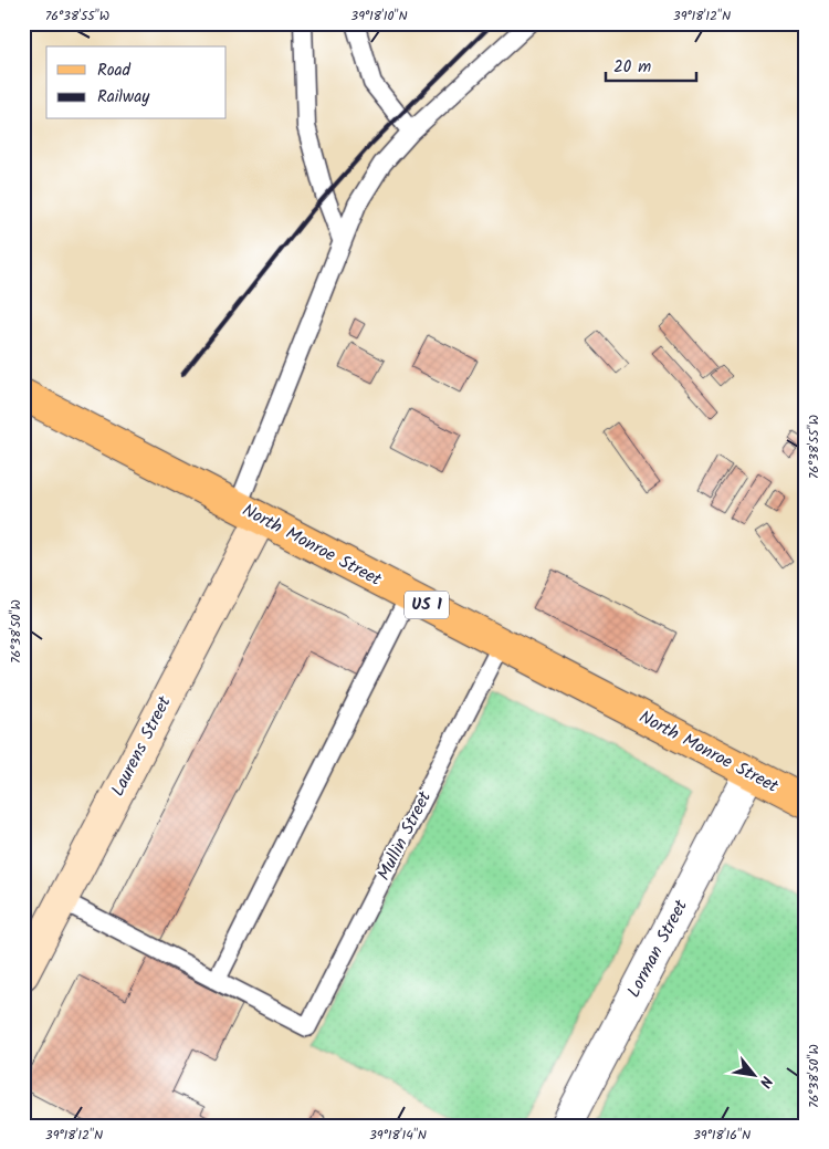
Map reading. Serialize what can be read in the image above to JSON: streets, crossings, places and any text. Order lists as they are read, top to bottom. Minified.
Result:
{"streets":{"main road":["North Monroe Street","US 1"],"street":["Laurens Street","Lorman Street"],"lane":["Mullin Street"]},"crossings":[["North Monroe Street","Laurens Street"],["North Monroe Street","Mullin Street"],["North Monroe Street","Lorman Street"]],"legend":["Road","Railway"],"scale_bar":"20 m","north":"bottom right","coordinates":["76°38'55\"W","39°18'10\"N","39°18'12\"N","76°38'50\"W","39°18'14\"N","39°18'16\"N"]}
